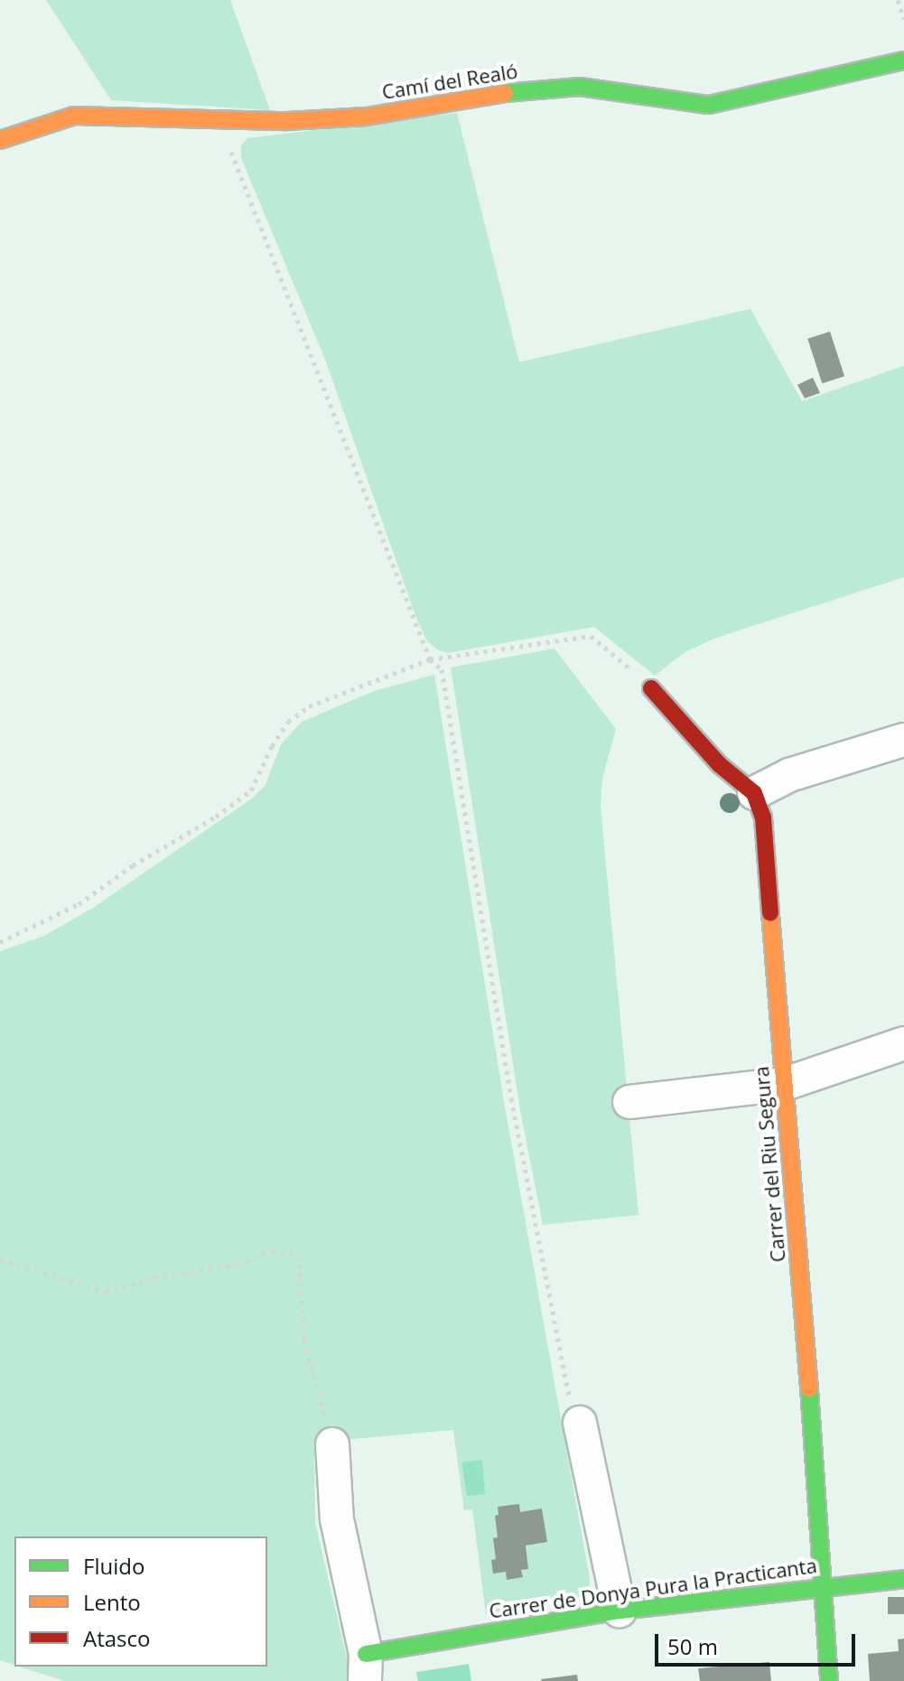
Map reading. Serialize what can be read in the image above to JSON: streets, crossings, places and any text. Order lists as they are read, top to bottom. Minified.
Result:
{"streets":{"street":["Camí del Realó","Carrer del Riu Segura","Carrer de Donya Pura la Practicanta"]},"crossings":[["Carrer del Riu Segura","Carrer de Donya Pura la Practicanta"]],"legend":["Fluido","Lento","Atasco"],"scale_bar":"50 m"}
